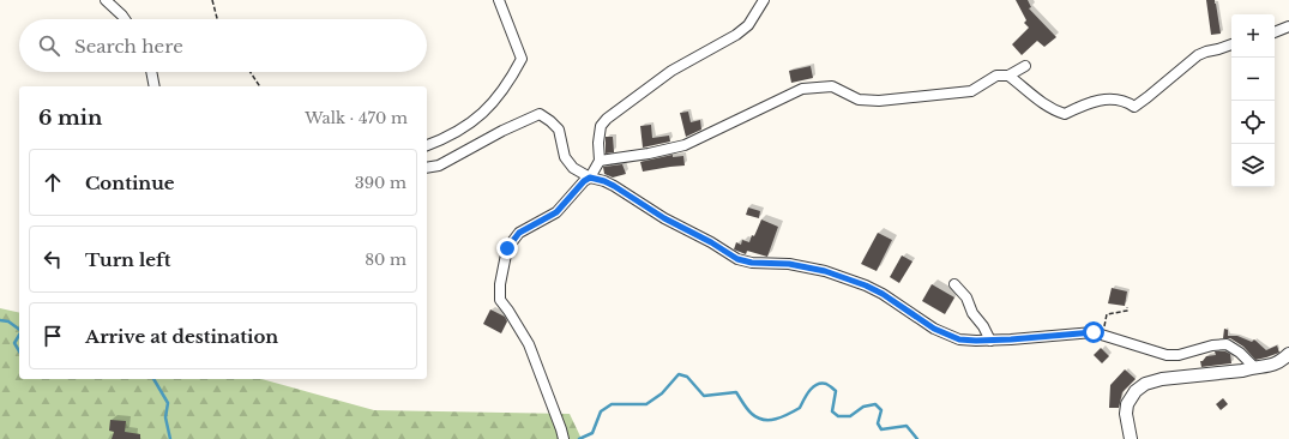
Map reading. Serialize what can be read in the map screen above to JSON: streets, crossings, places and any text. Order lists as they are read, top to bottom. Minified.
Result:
{"page":{"map_buttons":["+","−"],"search":"Search here","heading":["6 min","Walk · 470 m"],"list":[["Continue","390 m"],["Turn left","80 m"],"Arrive at destination"]}}
